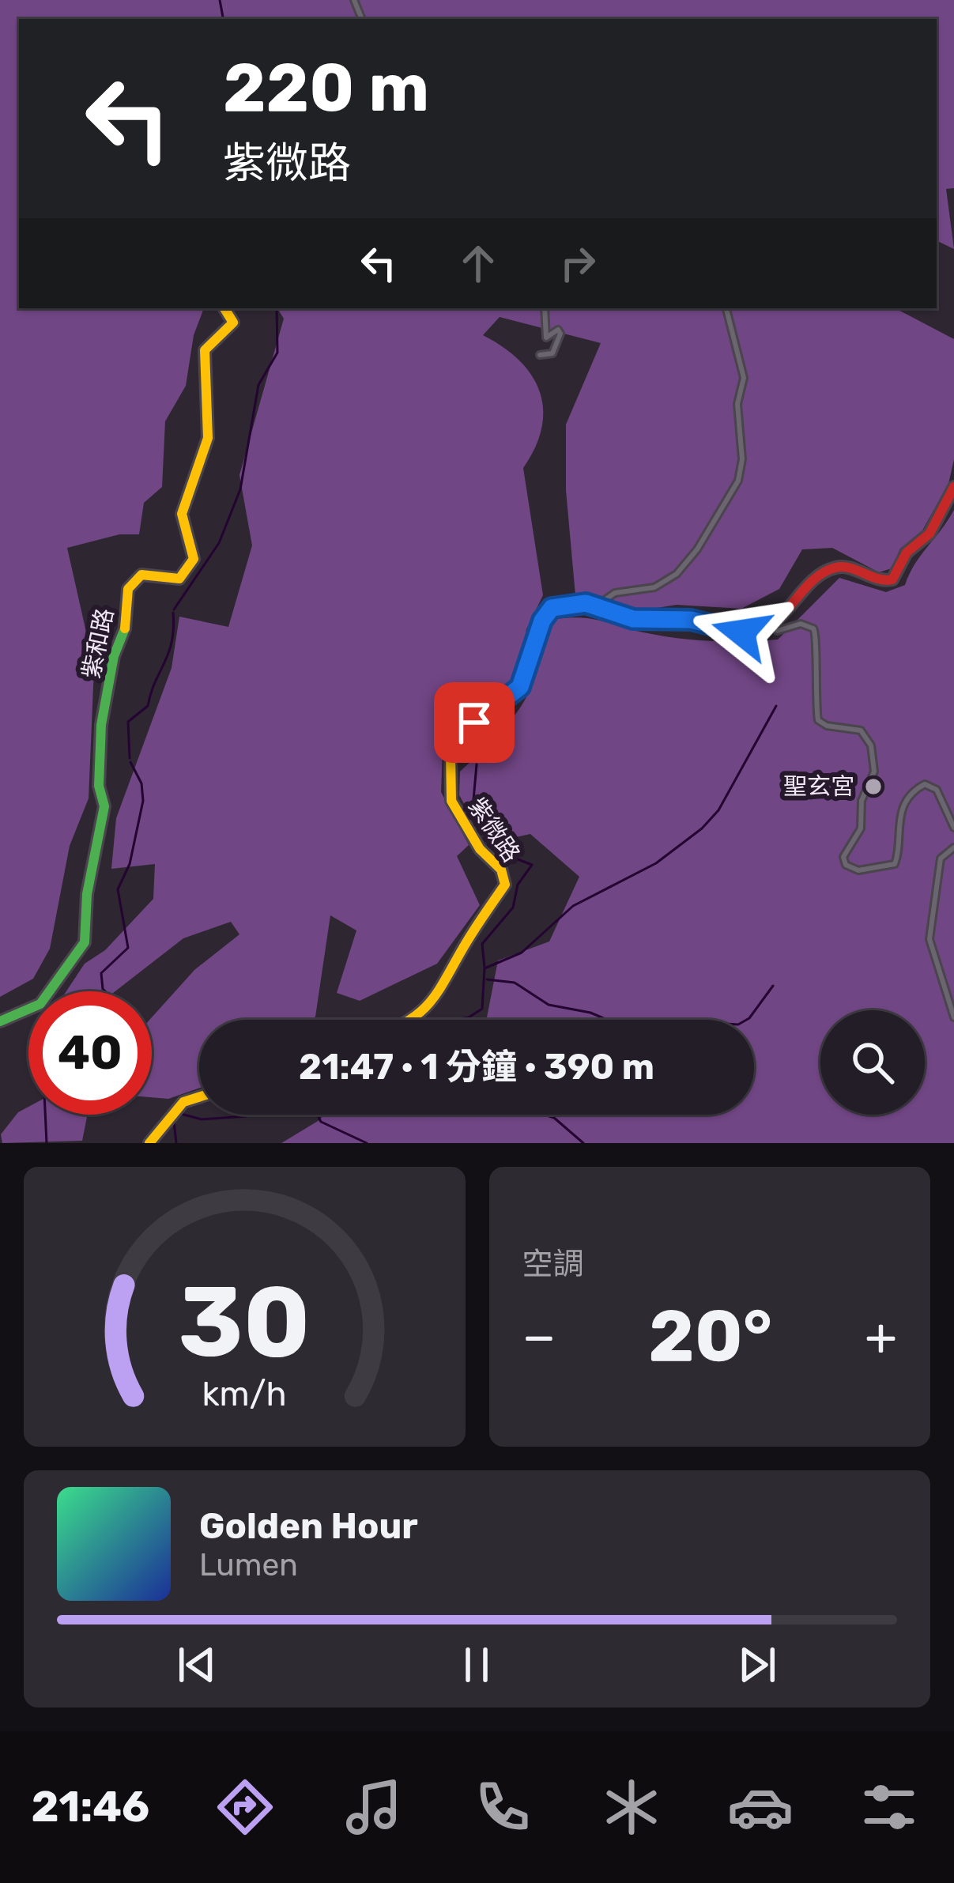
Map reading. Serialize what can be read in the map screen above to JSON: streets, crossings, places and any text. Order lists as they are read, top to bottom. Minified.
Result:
{"streets":{"street":["紫和路","紫微路"]},"places":["聖玄宮"],"page":{"turn":["220 m","紫微路"],"limit":"40","trip":"21:47 · 1 分鐘 · 390 m","tile":"空調","heat":["−","20°","+"],"song":["Golden Hour","Lumen"],"tabs":"21:46","gauge":["30","km/h"]}}
